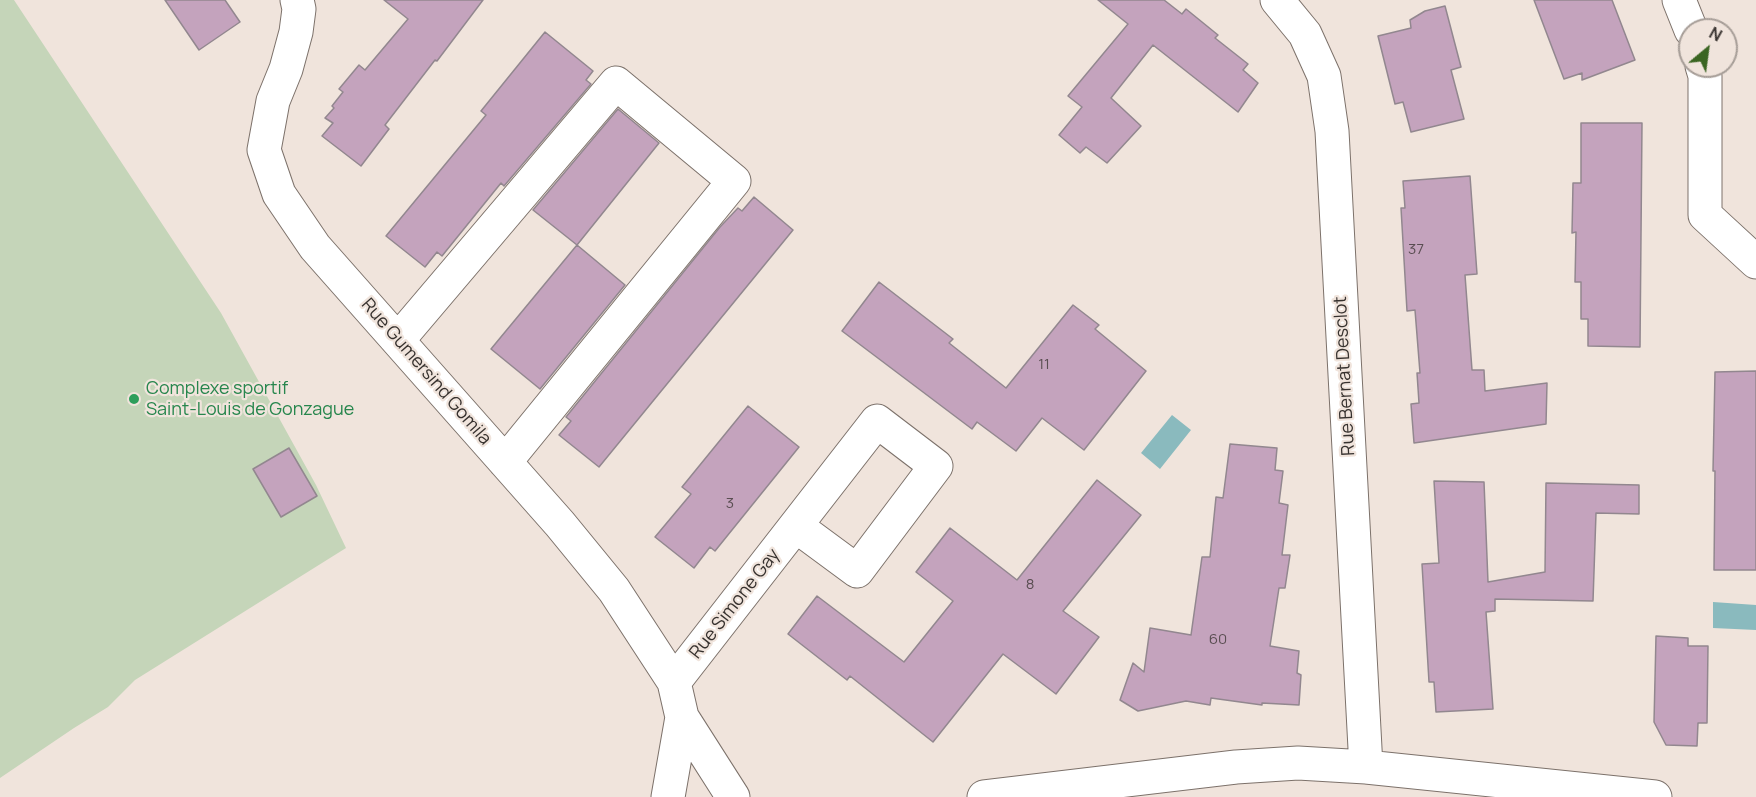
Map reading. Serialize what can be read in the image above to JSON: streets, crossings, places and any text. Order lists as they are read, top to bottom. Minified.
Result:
{"streets":{"street":["Rue Gumersind Gomila","Rue Bernat Desclot","Rue Simone Gay"]},"crossings":[["Rue Gumersind Gomila","Rue Simone Gay"]],"places":["Complexe sportif Saint-Louis de Gonzague"],"house_numbers":["37","11","3","8","60"],"north":"top right"}
